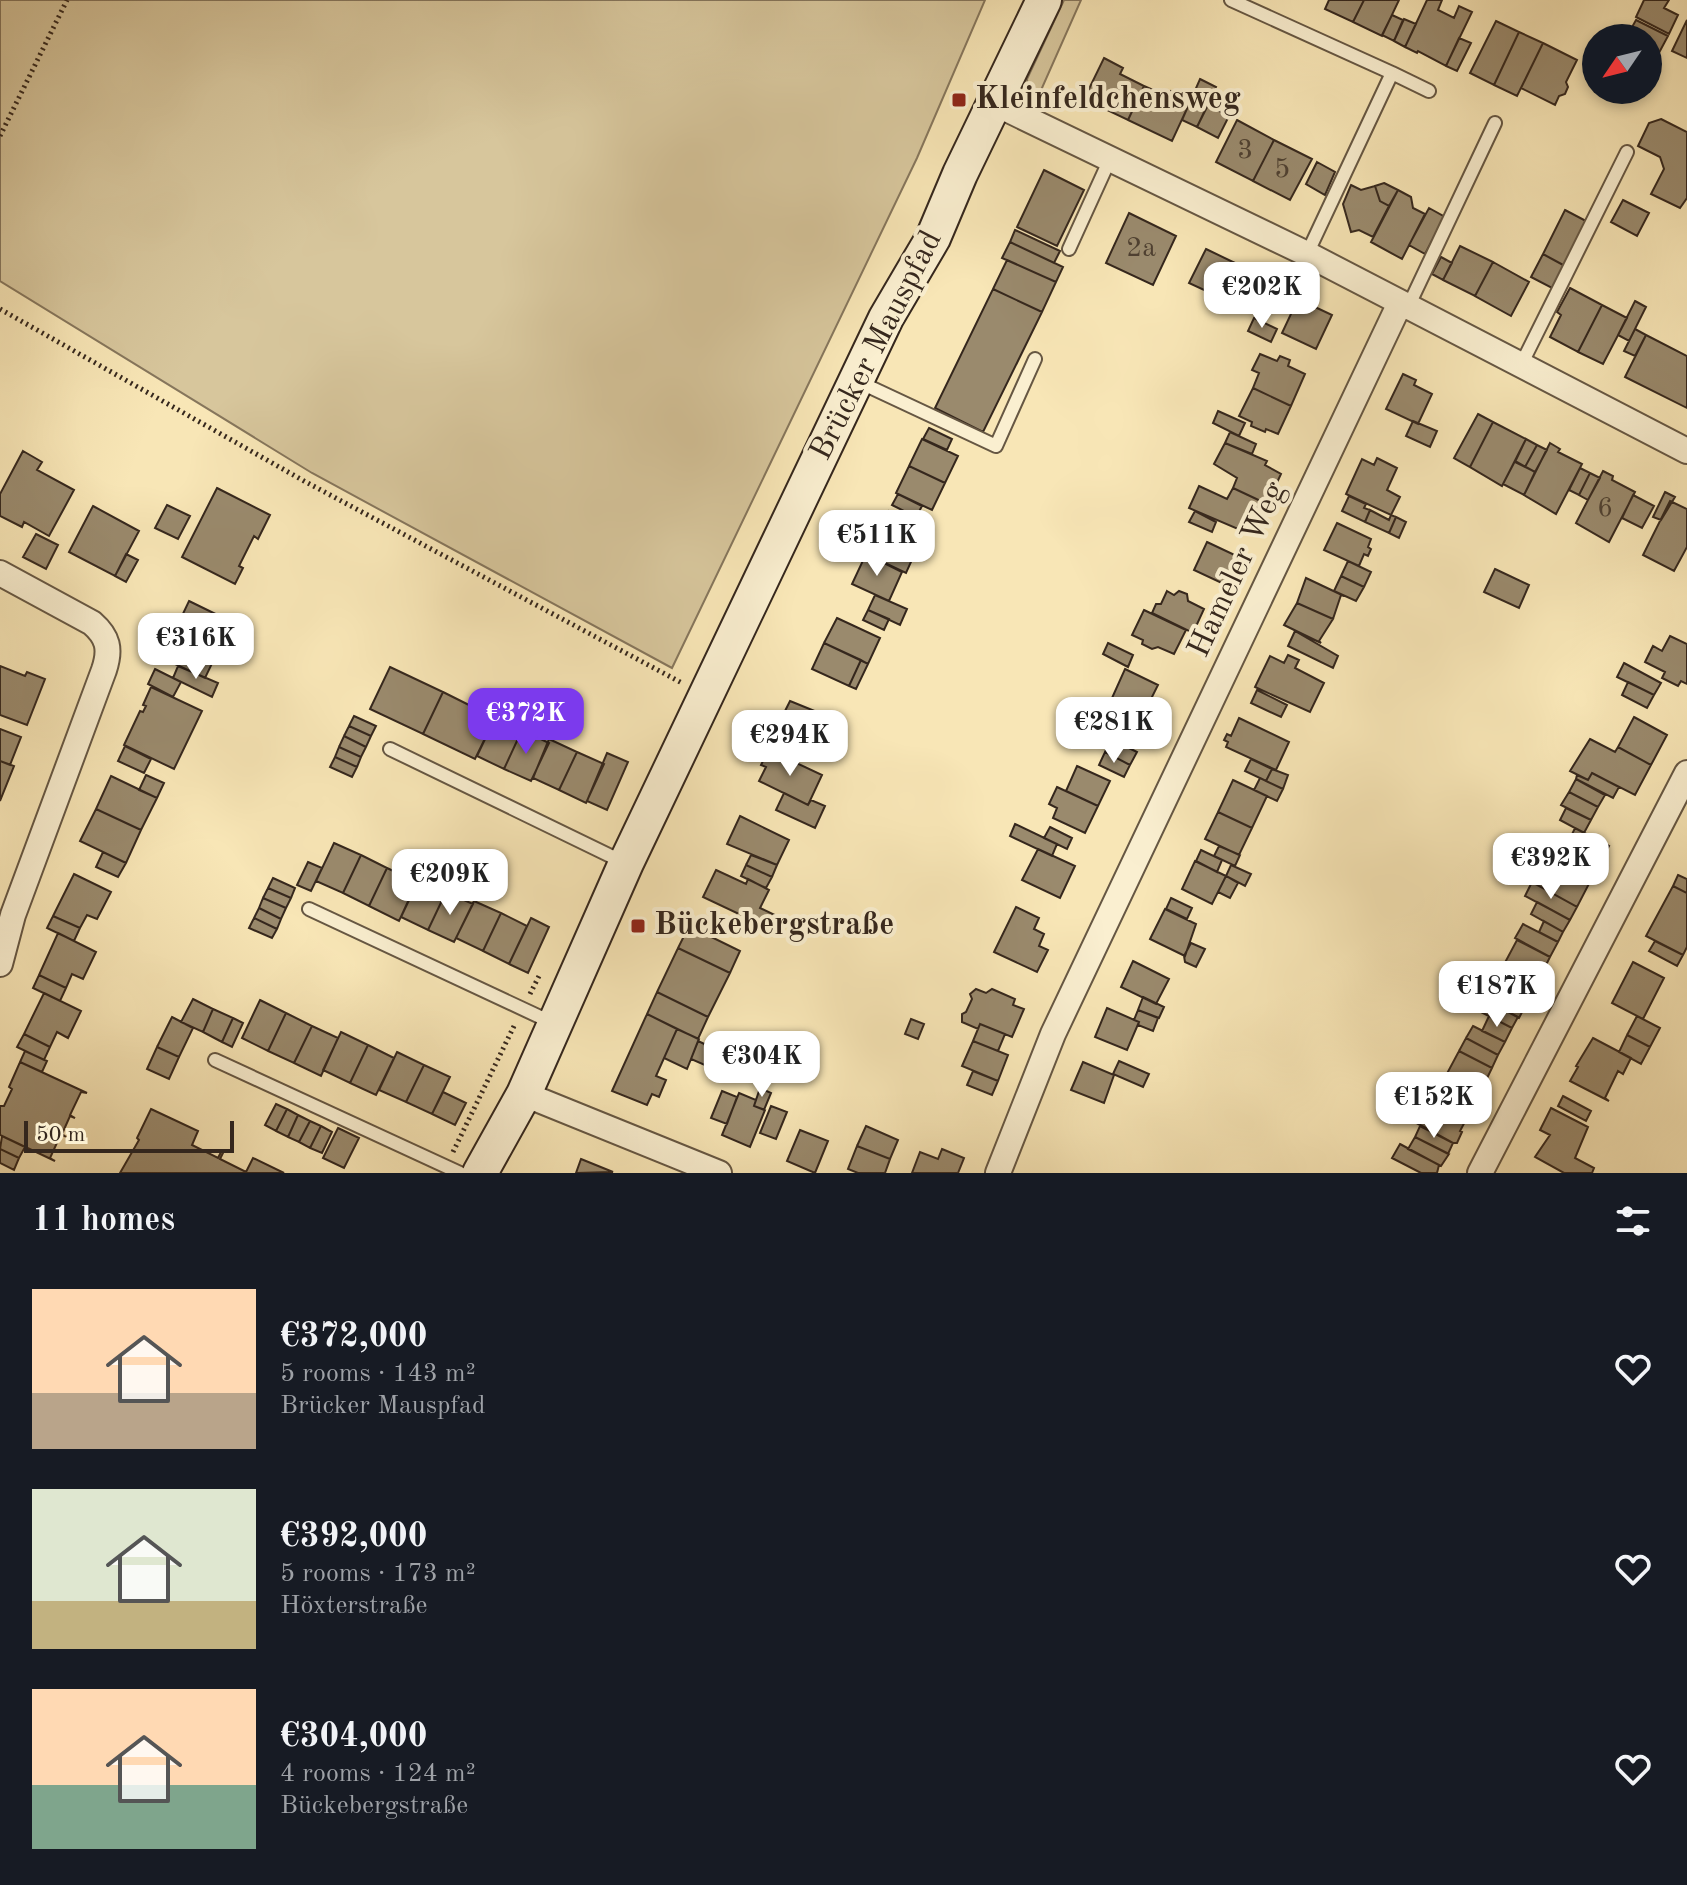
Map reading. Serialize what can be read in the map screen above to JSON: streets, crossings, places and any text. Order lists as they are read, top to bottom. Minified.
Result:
{"streets":{"main road":["Brücker Mauspfad"],"street":["Hameler Weg"]},"places":{"transit":["Kleinfeldchensweg","Bückebergstraße"]},"house_numbers":["3","5","2a","6"],"scale_bar":"50 m","north":"bottom left","page":{"price":["€202K","€511K","€316K","€372K","€281K","€294K","€392K","€209K","€187K","€304K","€152K"],"scale":"50 m","heading":"11 homes","list":[{"name":"€372,000","note":"5 rooms · 143 m² · Brücker Mauspfad"},{"name":"€392,000","note":"5 rooms · 173 m² · Höxterstraße"},{"name":"€304,000","note":"4 rooms · 124 m² · Bückebergstraße"}]}}
